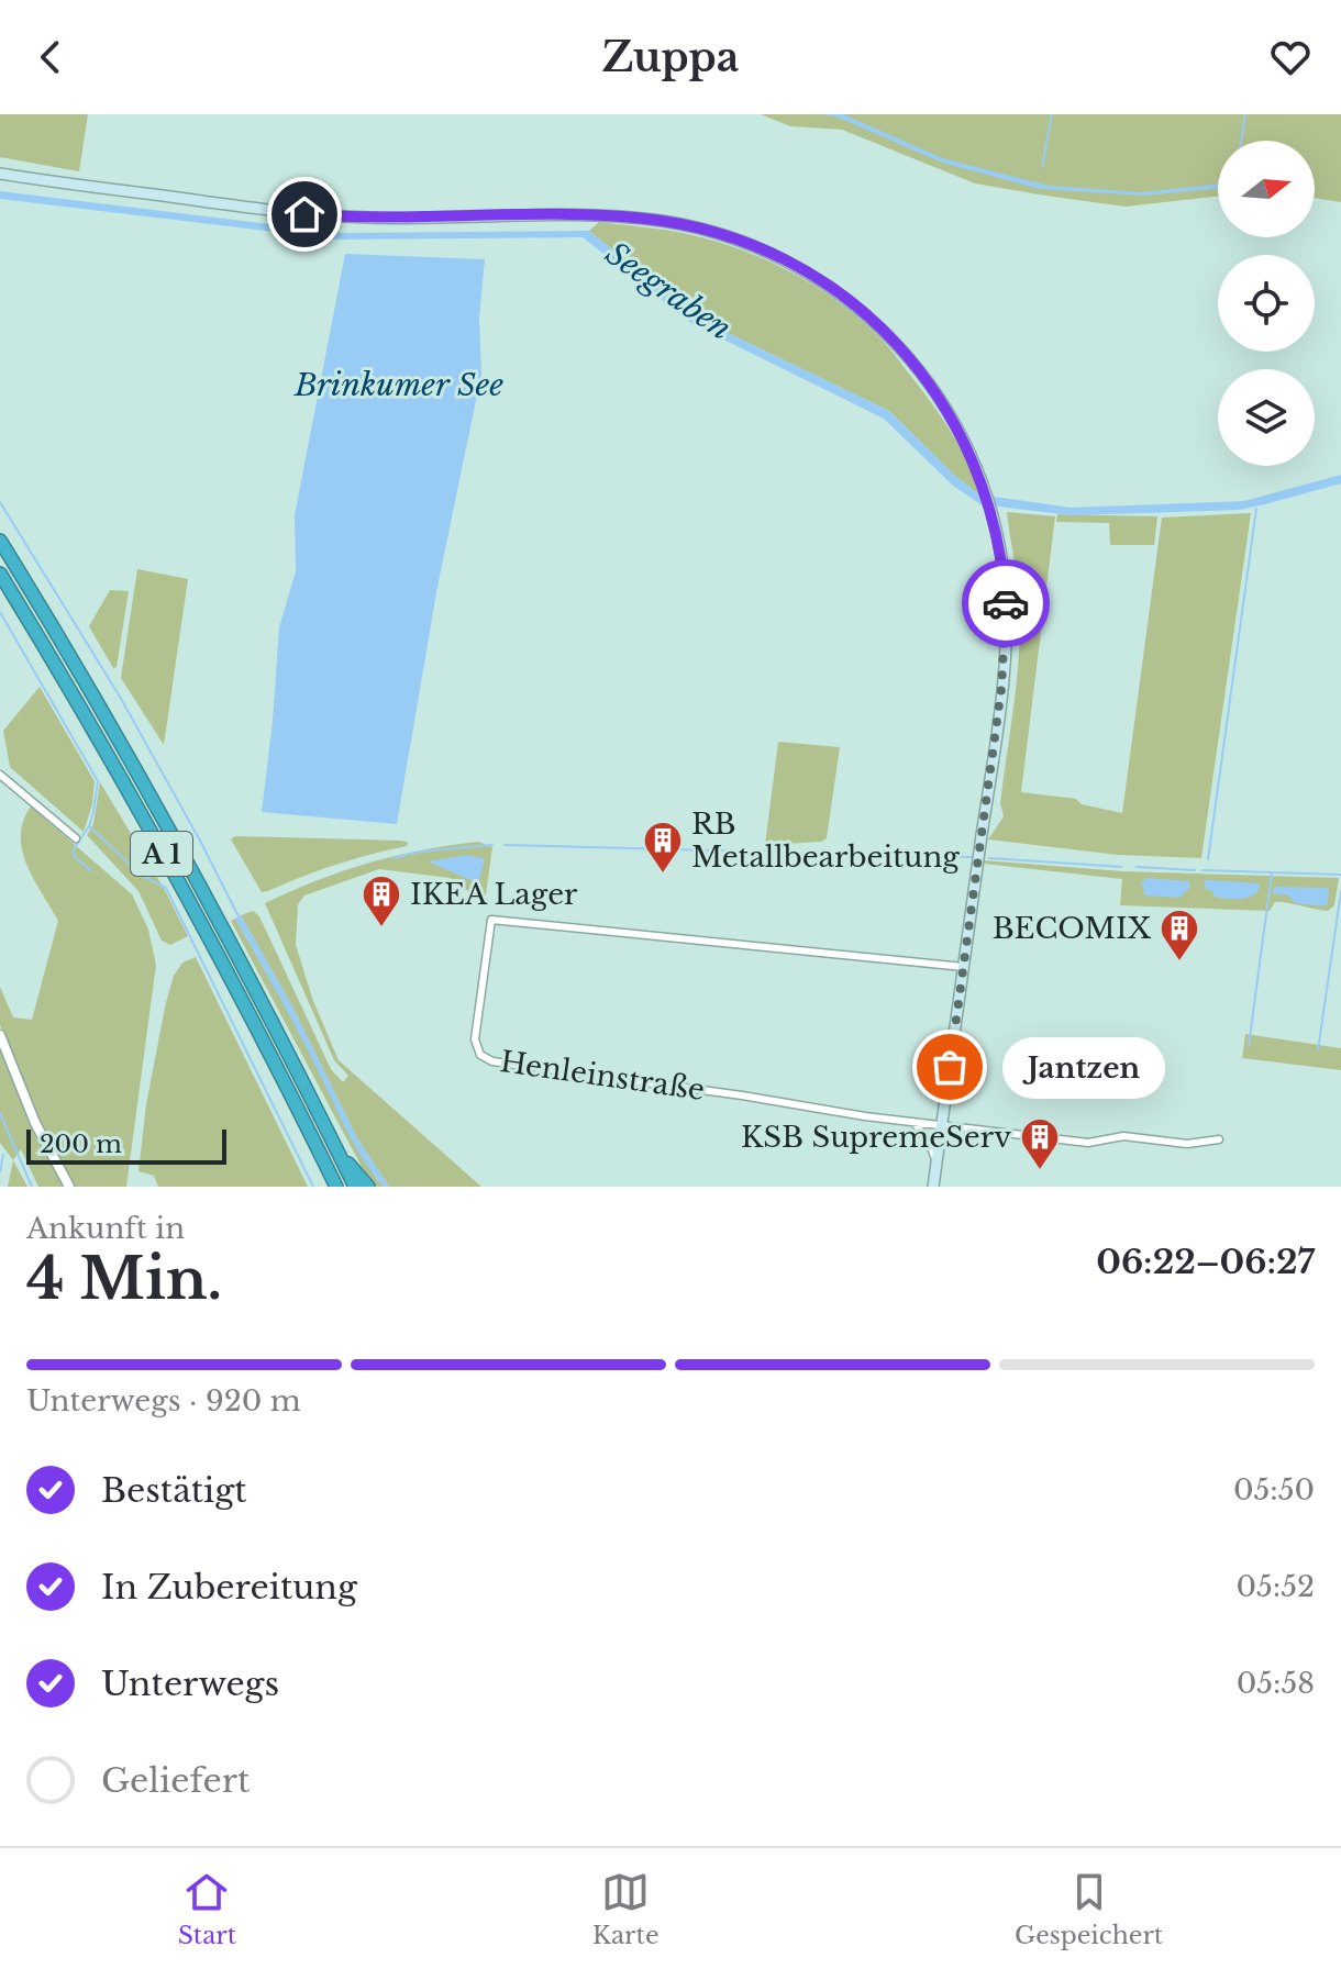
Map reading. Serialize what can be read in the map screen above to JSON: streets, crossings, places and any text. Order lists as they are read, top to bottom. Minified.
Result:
{"streets":{"highway":["A 1"],"street":["Henleinstraße"]},"water":["Seegraben","Brinkumer See"],"places":{"building":["RB Metallbearbeitung","IKEA Lager","BECOMIX","KSB SupremeServ"],"other":["Jantzen"]},"scale_bar":"200 m","north":"right","page":{"header":"Zuppa","bubble":"Jantzen","scale":"200 m","heading":["4 Min.","Ankunft in","06:22–06:27"],"bar":"Unterwegs · 920 m","list":[["Bestätigt","05:50"],["In Zubereitung","05:52"],["Unterwegs","05:58"],"Geliefert"],"tabs":["Start","Karte","Gespeichert"]}}
